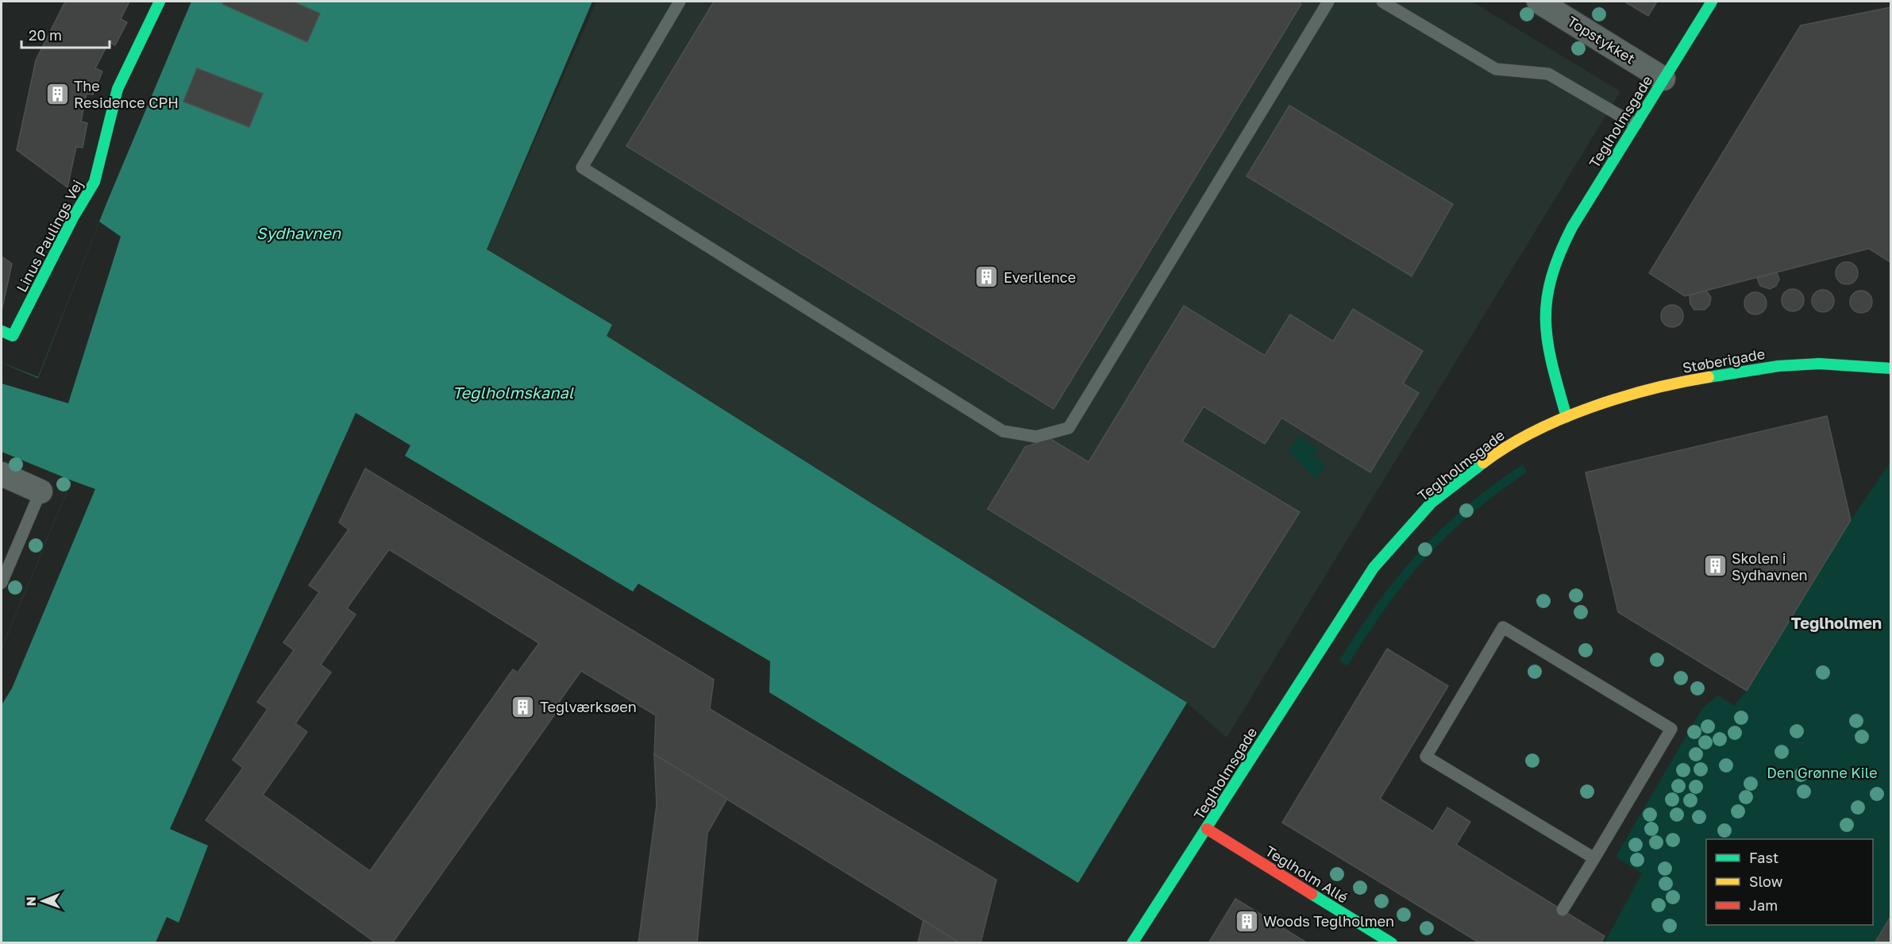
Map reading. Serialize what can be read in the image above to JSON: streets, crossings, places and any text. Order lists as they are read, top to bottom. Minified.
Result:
{"streets":{"street":["Topstykket","Teglholmsgade","Linus Paulings Vej","Støberigade","Teglholm Allé"]},"crossings":[["Topstykket","Teglholmsgade"],["Teglholmsgade","Støberigade"],["Teglholmsgade","Teglholm Allé"]],"districts":["Teglholmen"],"water":["Sydhavnen","Teglholmskanal"],"parks":["Den Grønne Kile"],"places":{"building":["The Residence CPH","Everllence","Skolen i Sydhavnen","Teglværksøen","Woods Teglholmen"]},"legend":["Fast","Slow","Jam"],"scale_bar":"20 m","north":"left"}
